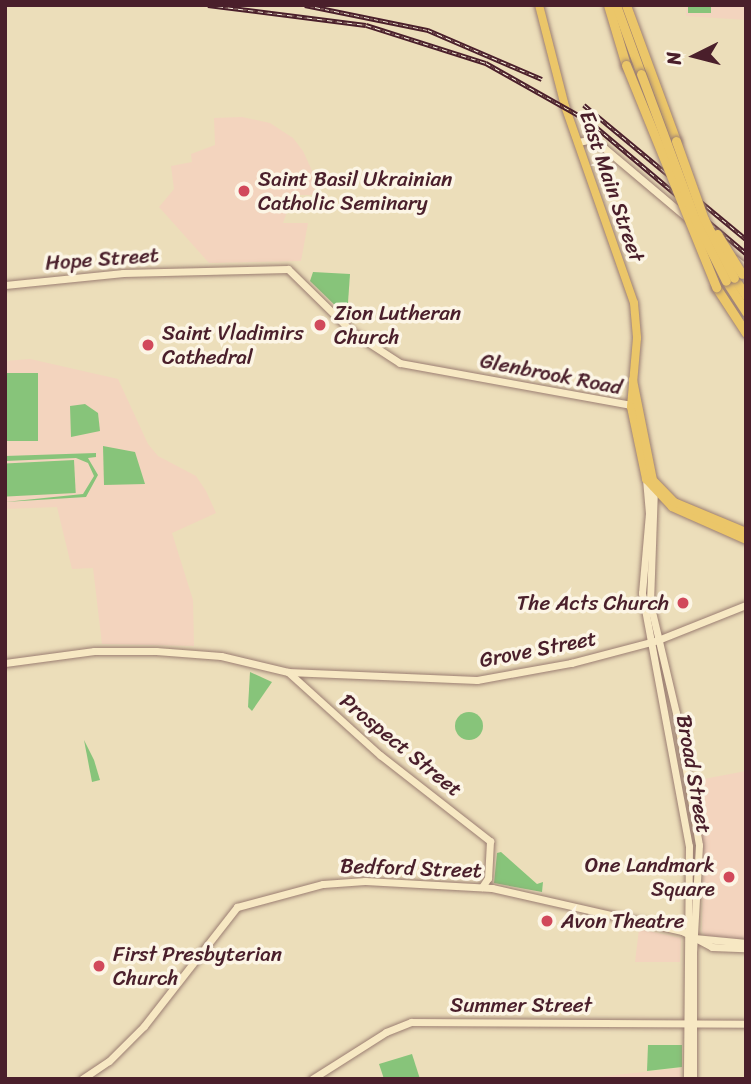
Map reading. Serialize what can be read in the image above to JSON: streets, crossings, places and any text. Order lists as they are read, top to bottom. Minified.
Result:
{"streets":{"main road":["East Main Street","Hope Street","Glenbrook Road","Grove Street","Prospect Street","Broad Street","Bedford Street","Summer Street"]},"crossings":[["East Main Street","Glenbrook Road"],["East Main Street","Broad Street"],["Hope Street","Glenbrook Road"],["Grove Street","Prospect Street"],["Grove Street","Broad Street"],["Broad Street","Bedford Street"],["Broad Street","Summer Street"]],"places":["Saint Basil Ukrainian Catholic Seminary","Zion Lutheran Church","Saint Vladimirs Cathedral","The Acts Church","One Landmark Square","Avon Theatre","First Presbyterian Church"],"north":"left"}
